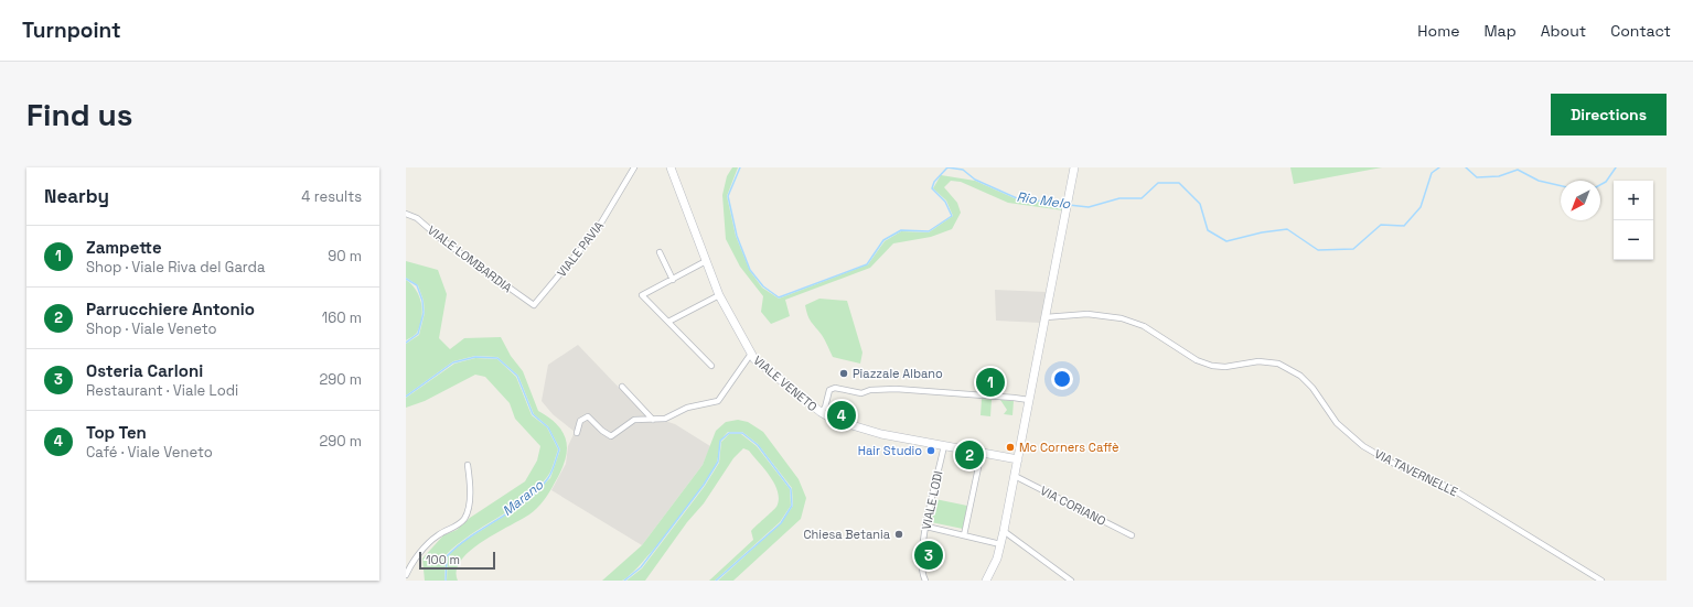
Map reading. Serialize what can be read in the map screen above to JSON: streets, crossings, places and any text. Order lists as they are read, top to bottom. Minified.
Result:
{"streets":{"main road":["VIALE VENETO"],"street":["VIALE PAVIA","VIALE LOMBARDIA","VIA TAVERNELLE","VIALE LODI","VIA CORIANO"]},"crossings":[["VIALE PAVIA","VIALE LOMBARDIA"],["VIALE VENETO","VIALE LODI"]],"water":["Rio Melo","Marano"],"places":["Piazzale Albano","Mc Corners Caffè","Hair Studio","Chiesa Betania"],"scale_bar":"100 m","north":"bottom left","page":{"header":"Turnpoint","nav":["Home","Map","About","Contact"],"buttons":"Directions","title":"Find us","heading":["Nearby","4 results"],"map_buttons":["+","−"],"list":[{"mark":"1","name":"Zampette","note":"Shop · Viale Riva del Garda","value":"90 m"},{"mark":"2","name":"Parrucchiere Antonio","note":"Shop · Viale Veneto","value":"160 m"},{"mark":"3","name":"Osteria Carloni","note":"Restaurant · Viale Lodi","value":"290 m"},{"mark":"4","name":"Top Ten","note":"Café · Viale Veneto","value":"290 m"}],"pins":["1","4","2","3"],"scale":"100 m"}}
